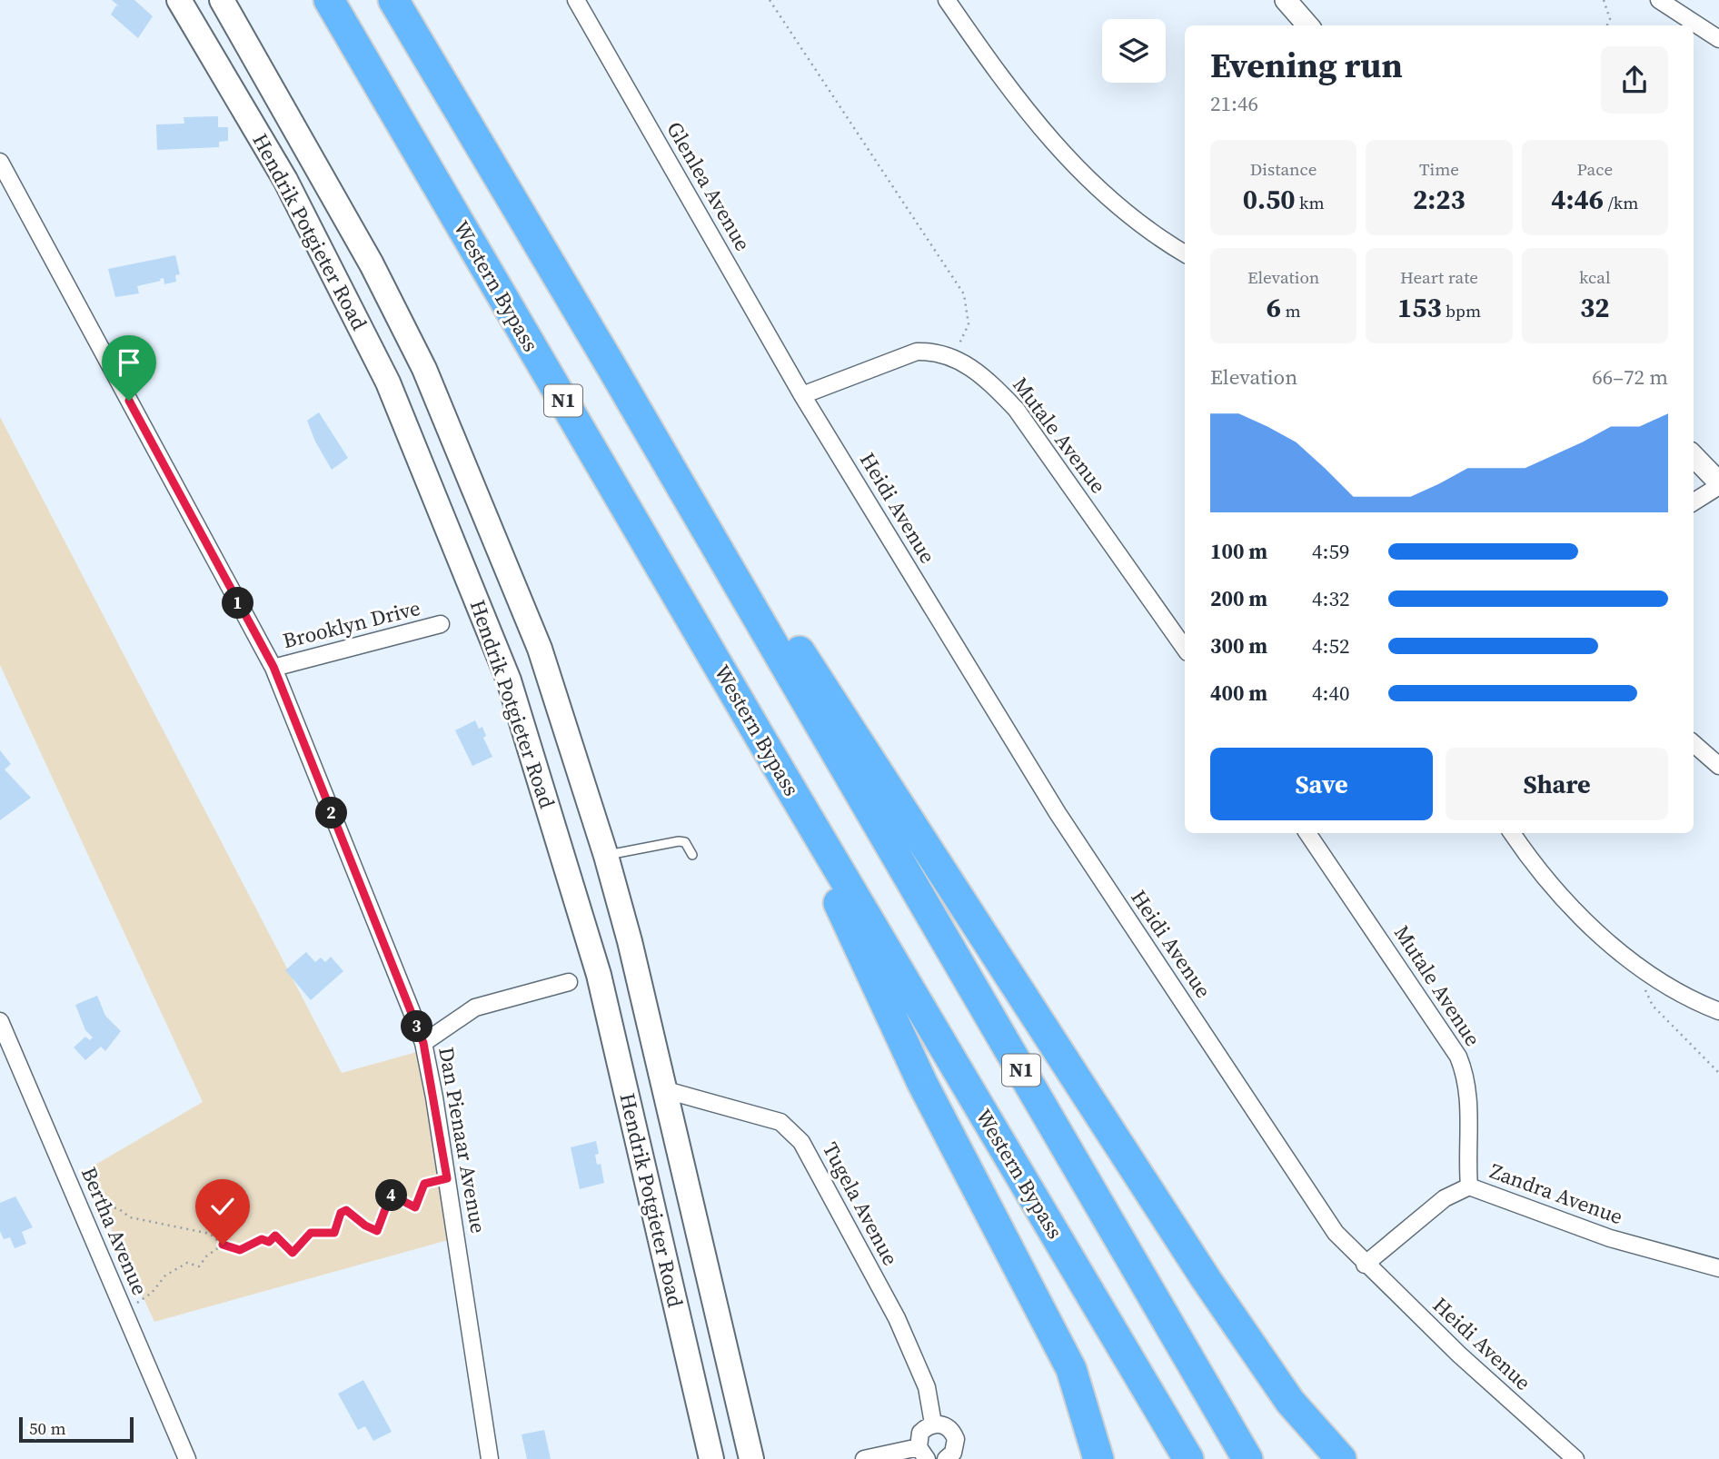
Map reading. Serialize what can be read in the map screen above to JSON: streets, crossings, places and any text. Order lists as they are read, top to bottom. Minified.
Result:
{"streets":{"highway":["Western Bypass","N1"],"main road":["Hendrik Potgieter Road"],"street":["Glenlea Avenue","Mutale Avenue","Heidi Avenue","Brooklyn Drive","Dan Pienaar Avenue","Zandra Avenue","Tugela Avenue","Bertha Avenue"]},"crossings":[["Glenlea Avenue","Mutale Avenue"],["Glenlea Avenue","Heidi Avenue"],["Hendrik Potgieter Road","Tugela Avenue"],["Mutale Avenue","Heidi Avenue"],["Mutale Avenue","Zandra Avenue"],["Heidi Avenue","Zandra Avenue"],["Brooklyn Drive","Dan Pienaar Avenue"]],"scale_bar":"50 m","page":{"heading":["Evening run","21:46"],"stats":[["Distance","0.50 km"],["Time","2:23"],["Pace","4:46 /km"],["Elevation","6 m"],["Heart rate","153 bpm"],["kcal","32"]],"chart":["Elevation","66–72 m"],"list":[{"name":"100 m","note":"4:59"},{"name":"200 m","note":"4:32"},{"name":"300 m","note":"4:52"},{"name":"400 m","note":"4:40"}],"pins":["1","2","3","4"],"buttons":["Save","Share"],"scale":"50 m"}}
